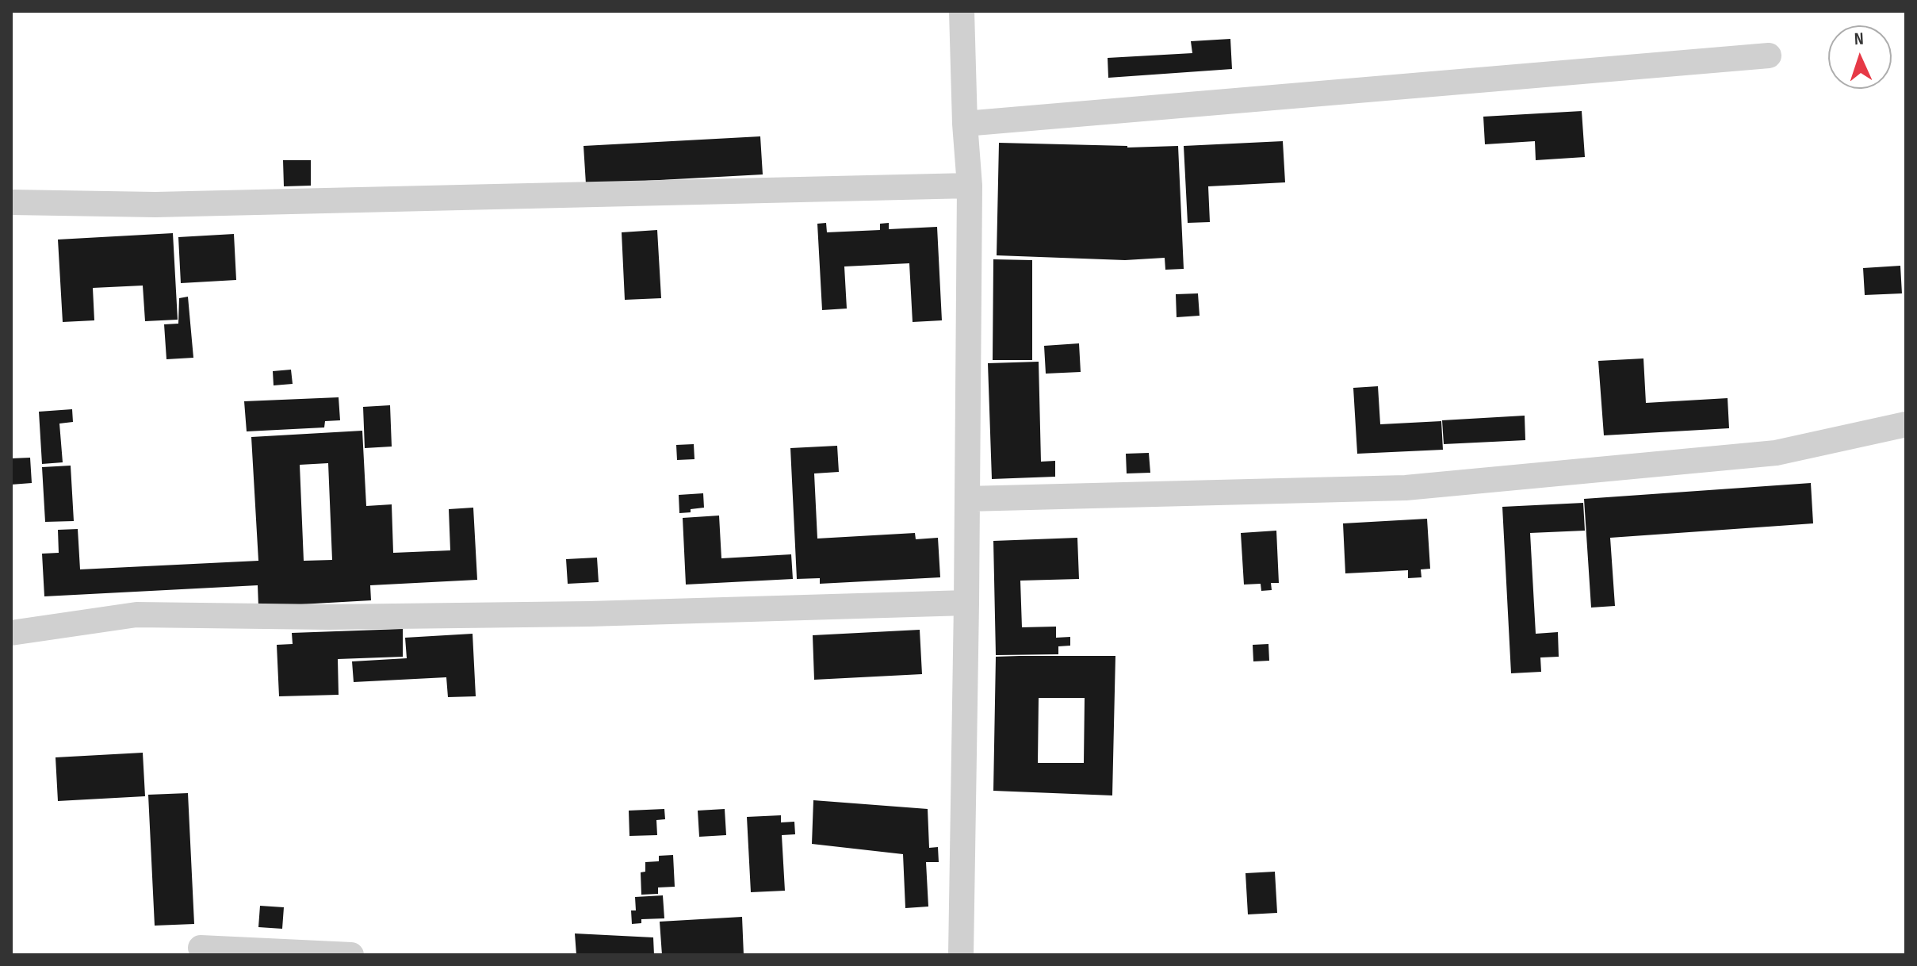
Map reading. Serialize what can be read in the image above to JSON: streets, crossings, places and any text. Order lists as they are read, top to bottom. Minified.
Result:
{"north":"top"}
